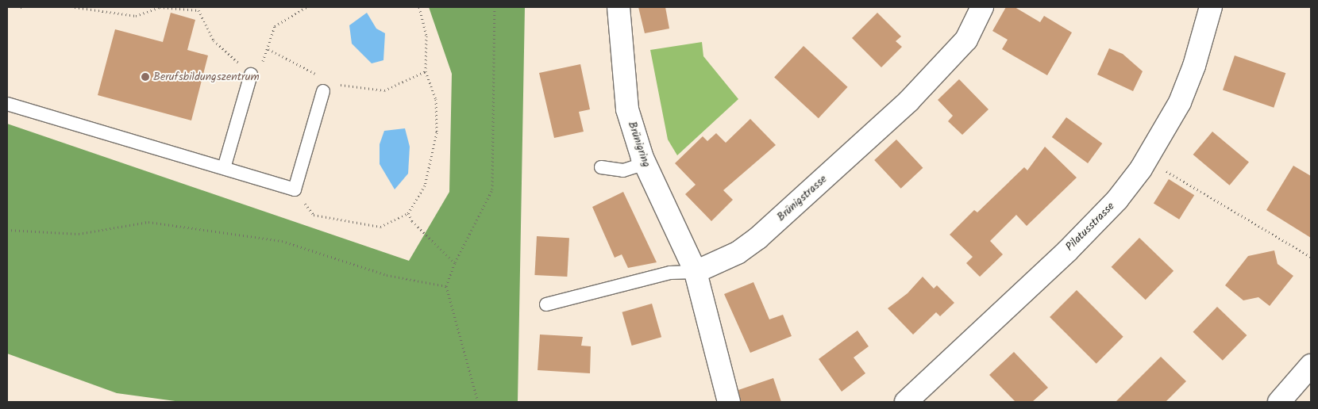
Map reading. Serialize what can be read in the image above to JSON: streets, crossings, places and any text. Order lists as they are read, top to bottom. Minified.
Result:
{"streets":{"street":["Brünigring","Brünigstrasse","Pilatusstrasse"]},"crossings":[["Brünigring","Brünigstrasse"]],"places":["Berufsbildungszentrum"]}
